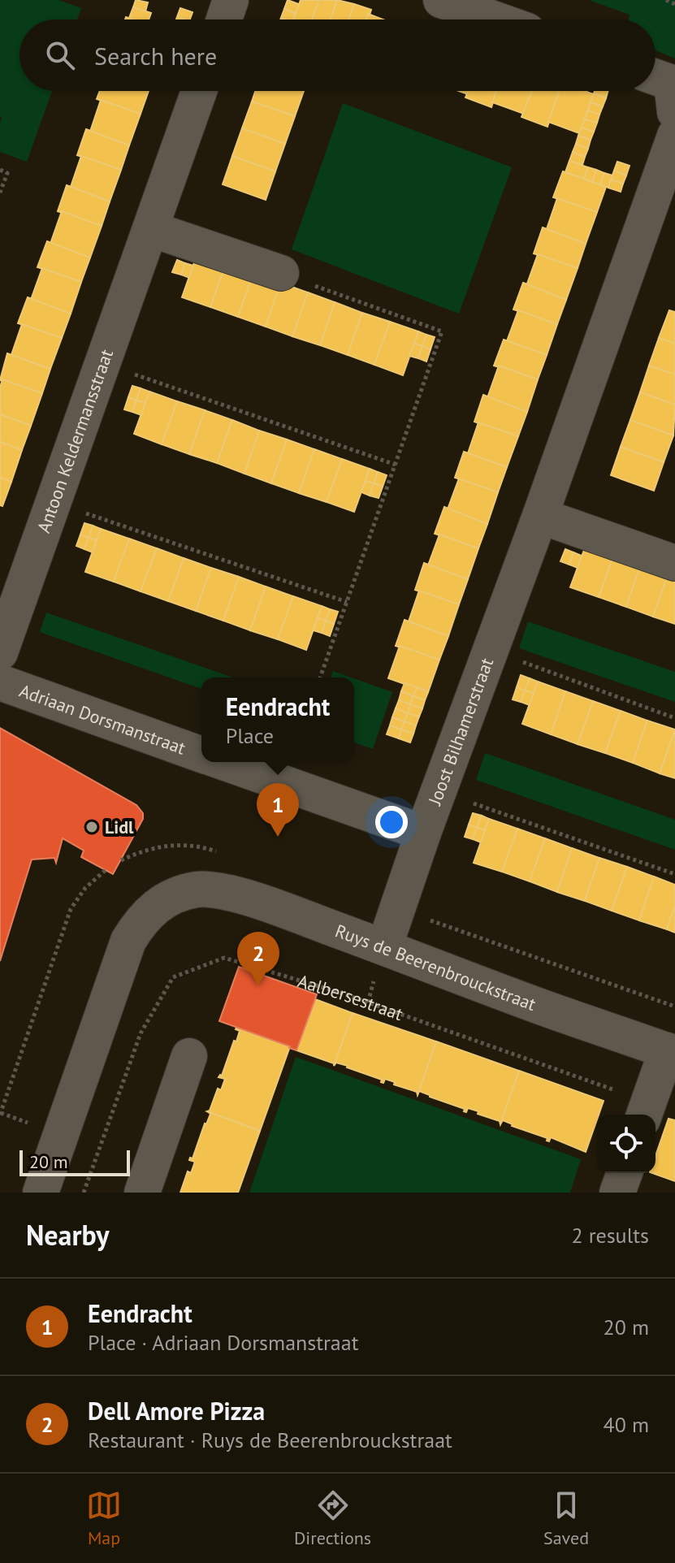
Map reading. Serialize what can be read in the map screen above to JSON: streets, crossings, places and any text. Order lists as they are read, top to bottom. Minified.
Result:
{"streets":{"street":["Antoon Keldermansstraat","Adriaan Dorsmanstraat","Joost Bilhamerstraat","Ruys de Beerenbrouckstraat"],"path":["Aalbersestraat"]},"crossings":[["Adriaan Dorsmanstraat","Joost Bilhamerstraat"],["Joost Bilhamerstraat","Ruys de Beerenbrouckstraat"]],"places":["Lidl"],"scale_bar":"20 m","page":{"search":"Search here","popup":["Eendracht","Place"],"pins":["1","2"],"scale":"20 m","heading":["Nearby","2 results"],"list":[{"mark":"1","name":"Eendracht","note":"Place · Adriaan Dorsmanstraat","value":"20 m"},{"mark":"2","name":"Dell Amore Pizza","note":"Restaurant · Ruys de Beerenbrouckstraat","value":"40 m"}],"nav":["Map","Directions","Saved"]}}
